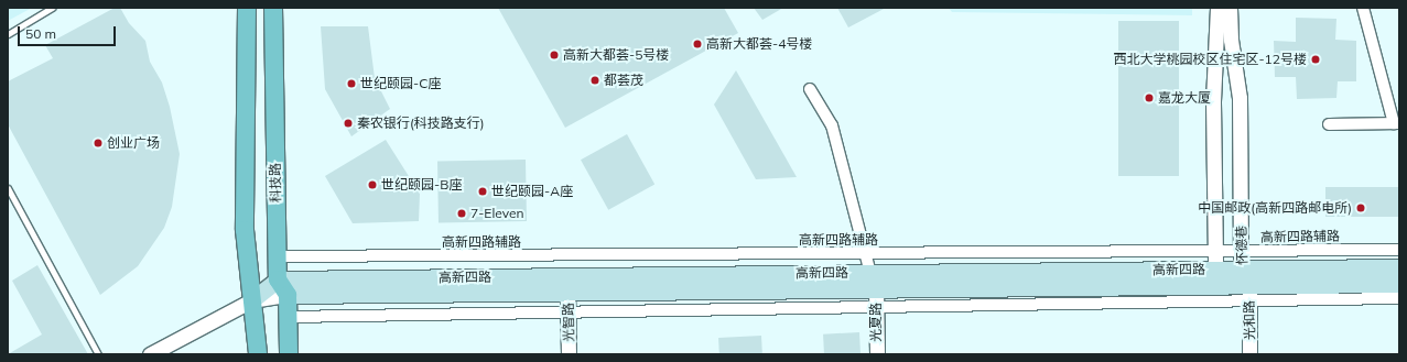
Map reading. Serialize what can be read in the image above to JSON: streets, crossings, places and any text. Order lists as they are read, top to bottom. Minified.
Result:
{"streets":{"main road":["科技路","高新四路"],"street":["高新四路辅路","怀德巷","光和路","光智路","光夏路"]},"crossings":[["科技路","高新四路辅路"],["科技路","高新四路"],["高新四路辅路","怀德巷"],["怀德巷","高新四路"],["怀德巷","光和路"],["高新四路","光和路"],["高新四路","光智路"],["高新四路","光夏路"]],"places":["高新大都荟-4号楼","高新大都荟-5号楼","西北大学桃园校区住宅区-12号楼","都荟茂","世纪颐园-C座","嘉龙大厦","秦农银行(科技路支行)","创业广场","世纪颐园-B座","世纪颐园-A座","中国邮政(高新四路邮电所)","7-Eleven"],"scale_bar":"50 m"}
